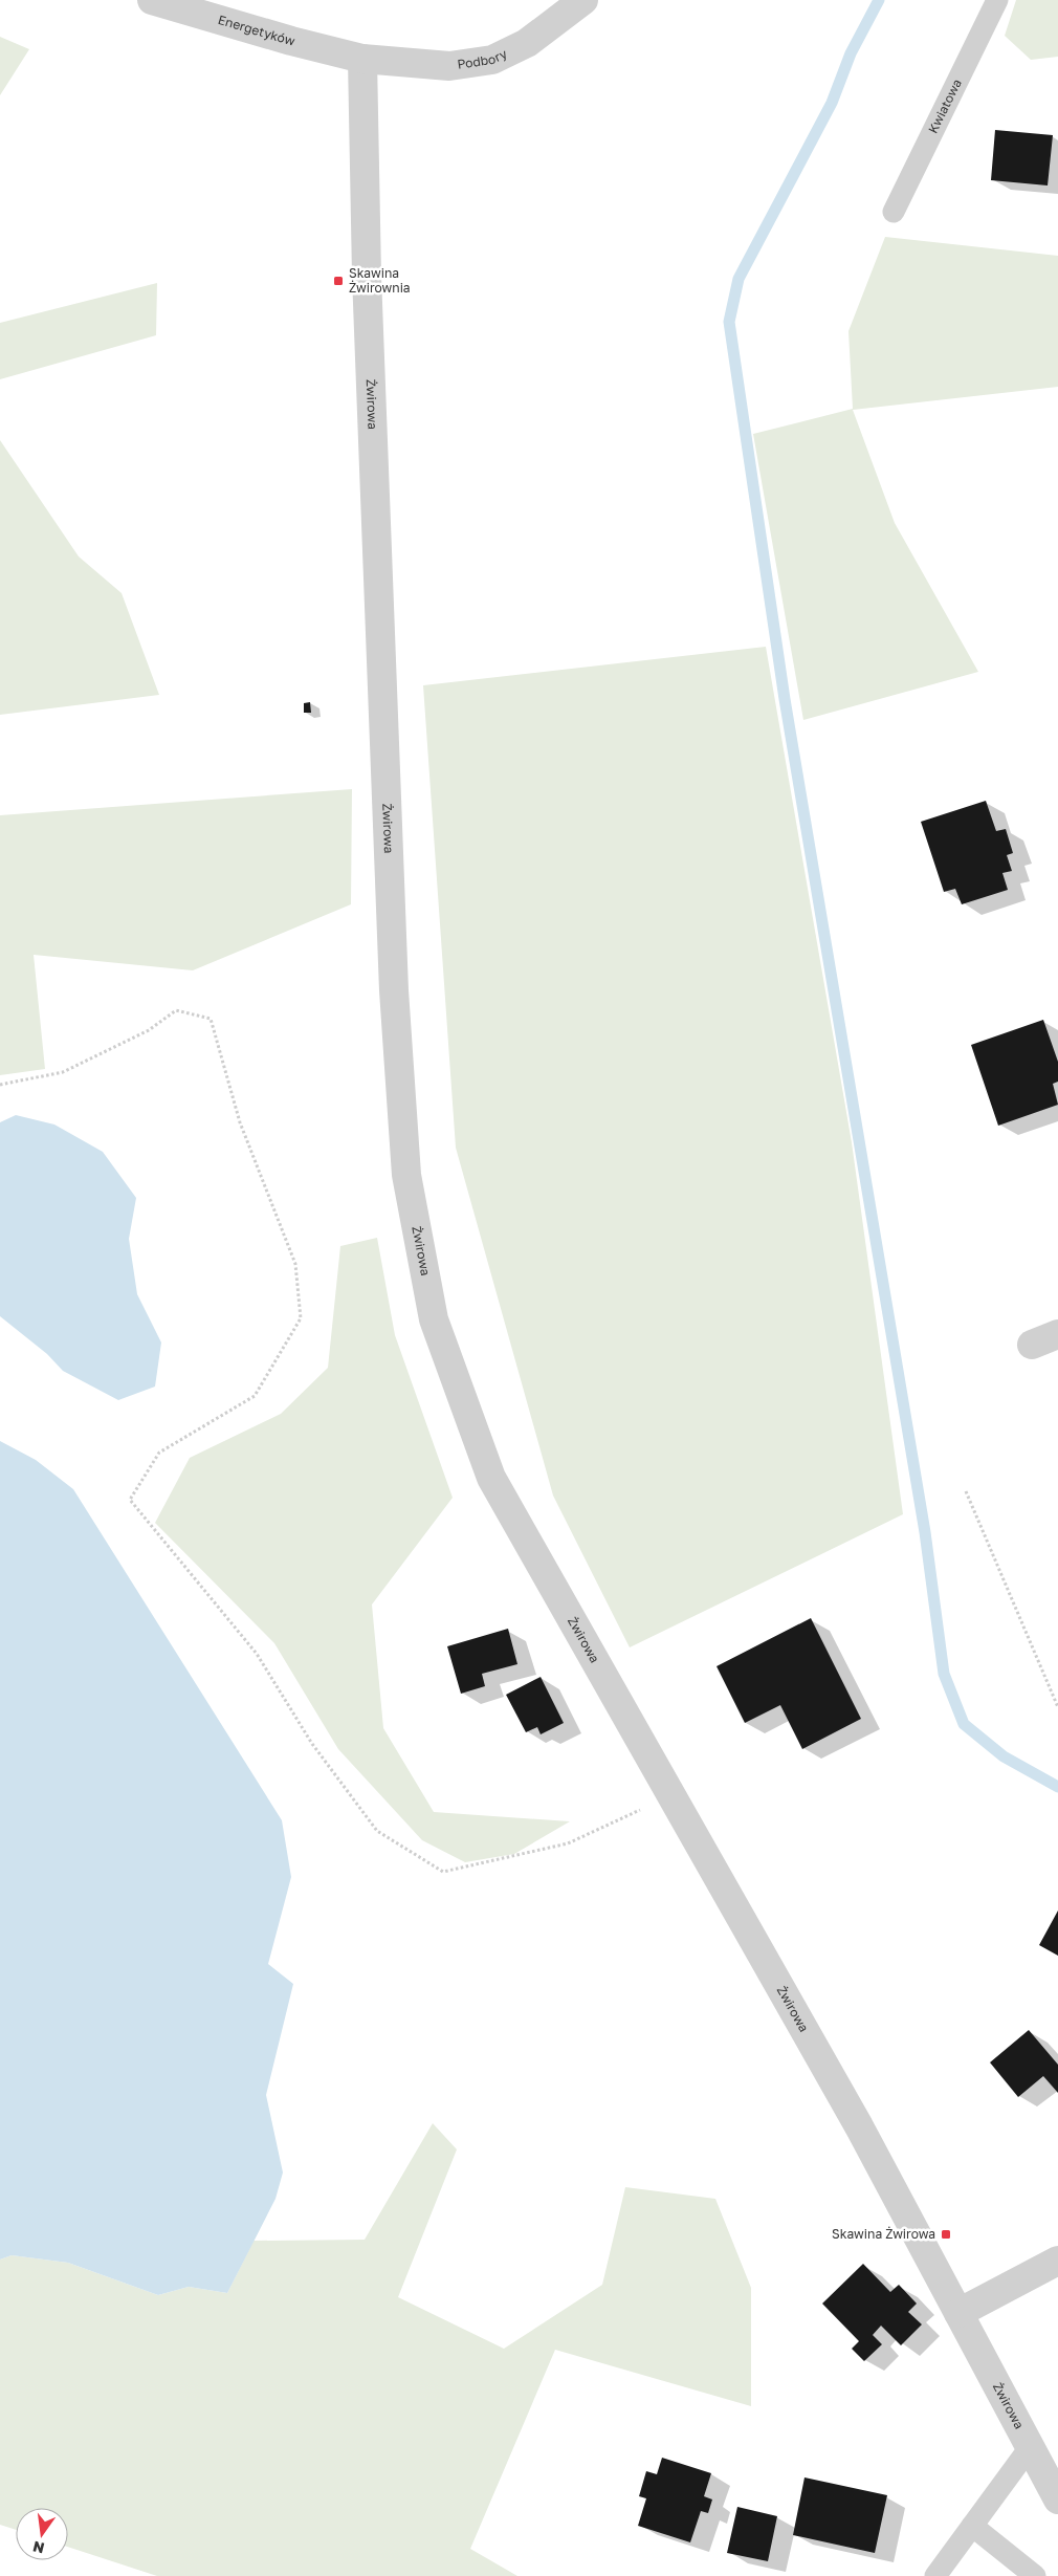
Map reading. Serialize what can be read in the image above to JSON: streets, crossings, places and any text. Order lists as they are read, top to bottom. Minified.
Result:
{"streets":{"street":["Energetyków","Podbory","Żwirowa"],"lane":["Kwiatowa"]},"crossings":[["Energetyków","Podbory"],["Energetyków","Żwirowa"],["Podbory","Żwirowa"]],"places":{"transit":["Skawina Żwirownia","Skawina Żwirowa"]},"north":"bottom"}
